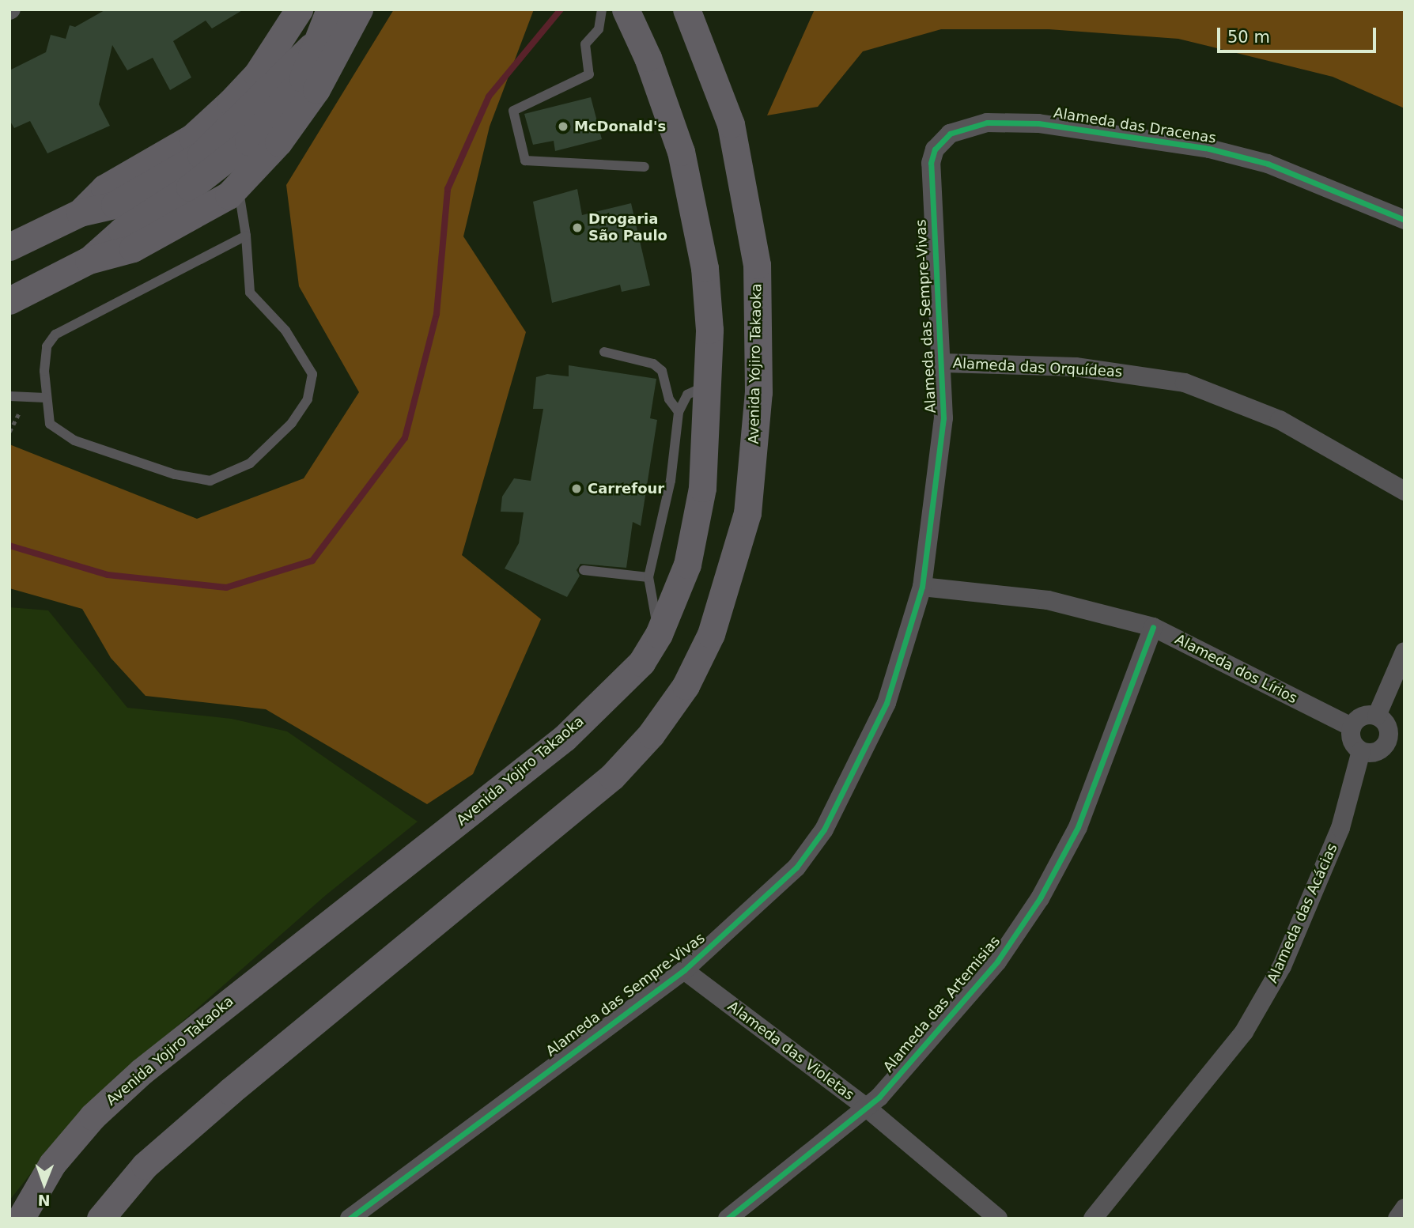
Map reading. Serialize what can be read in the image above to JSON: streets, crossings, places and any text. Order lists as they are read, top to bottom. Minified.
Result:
{"streets":{"main road":["Avenida Yojiro Takaoka"],"street":["Alameda das Dracenas","Alameda das Sempre-Vivas","Alameda das Orquídeas","Alameda dos Lírios","Alameda das Acácias","Alameda das Artemisias","Alameda das Violetas"]},"crossings":[["Alameda das Dracenas","Alameda das Sempre-Vivas"],["Alameda das Sempre-Vivas","Alameda das Orquídeas"],["Alameda das Sempre-Vivas","Alameda dos Lírios"],["Alameda das Sempre-Vivas","Alameda das Violetas"],["Alameda dos Lírios","Alameda das Acácias"],["Alameda dos Lírios","Alameda das Artemisias"],["Alameda das Artemisias","Alameda das Violetas"]],"places":["McDonald's","Drogaria São Paulo","Carrefour"],"scale_bar":"50 m","north":"bottom"}
